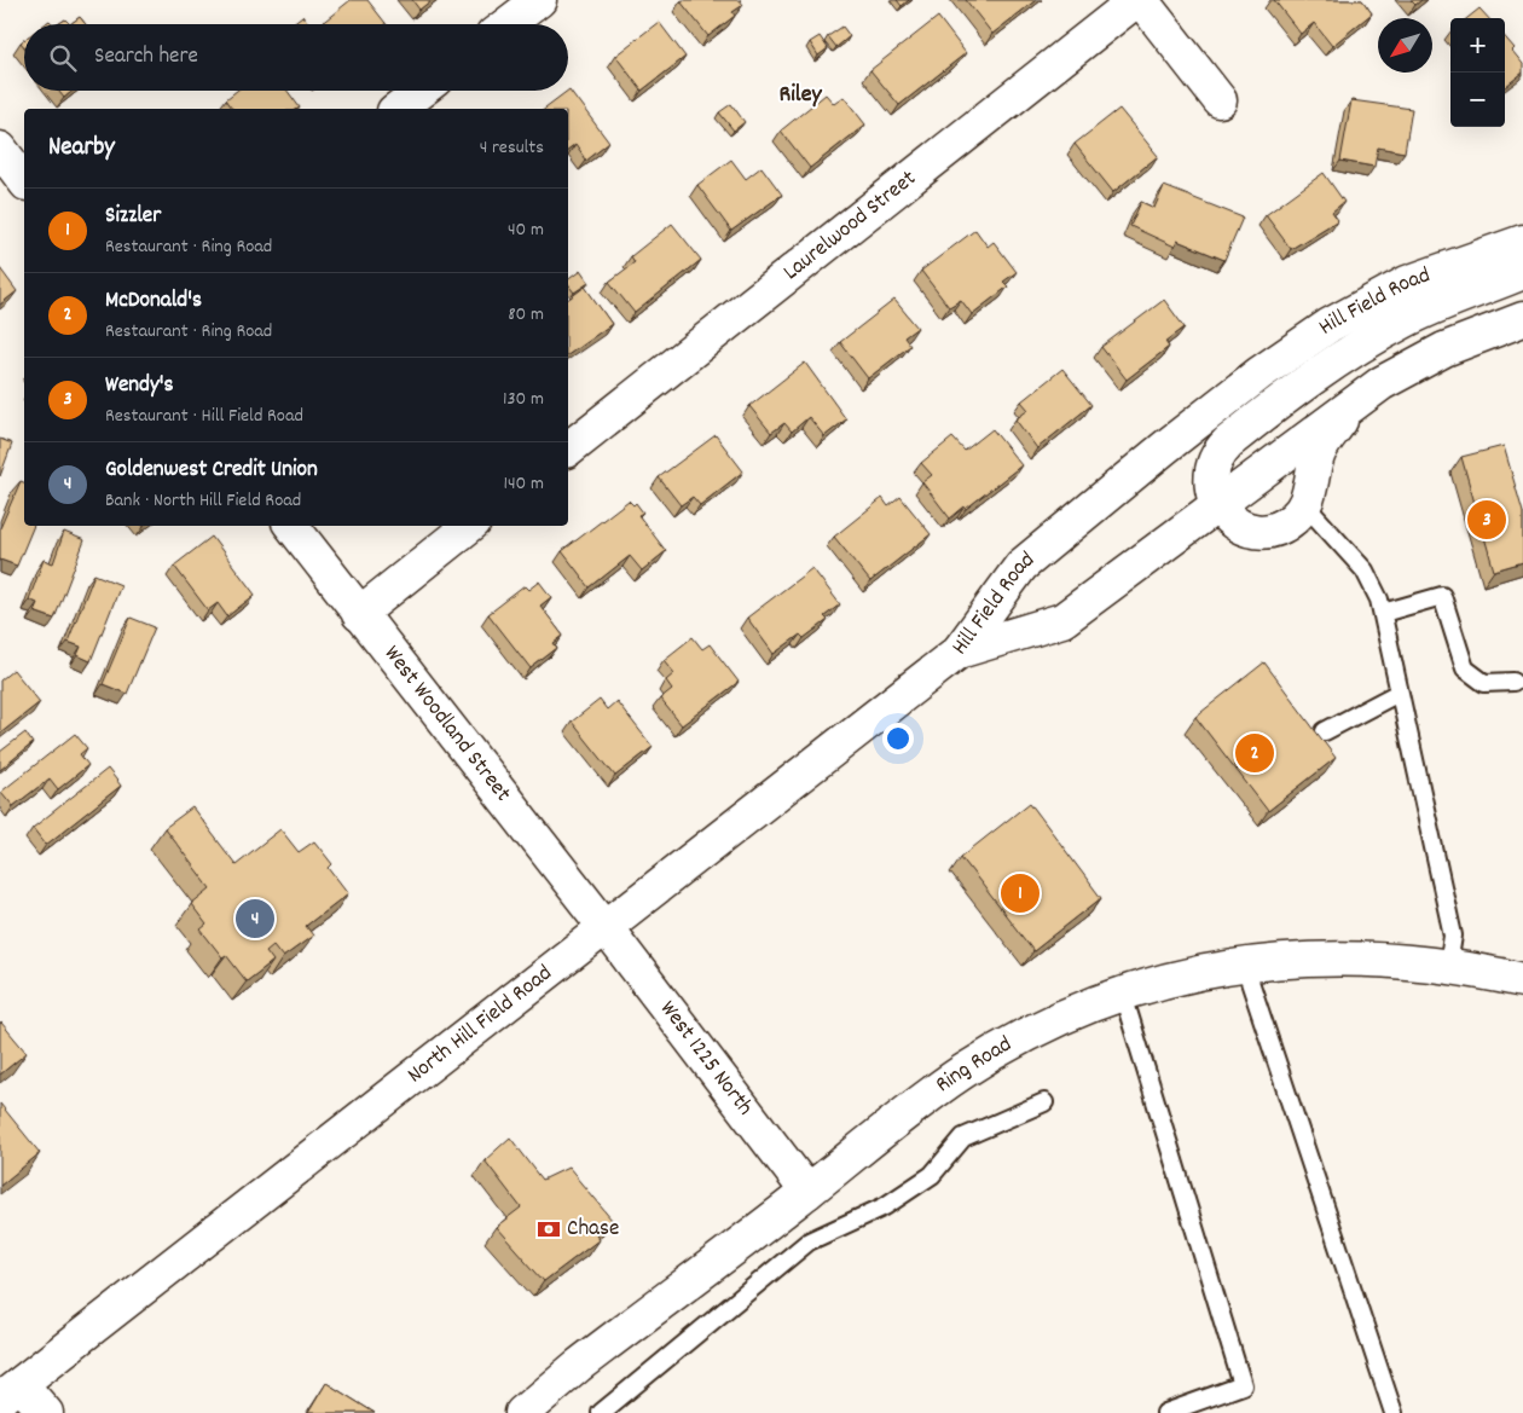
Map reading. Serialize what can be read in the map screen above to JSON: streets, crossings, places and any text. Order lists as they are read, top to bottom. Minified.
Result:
{"streets":{"street":["Laurelwood Street","Hill Field Road","West Woodland Street","North Hill Field Road","West 1225 North","Ring Road"]},"crossings":[["Hill Field Road","North Hill Field Road"],["West Woodland Street","North Hill Field Road"],["West Woodland Street","West 1225 North"],["North Hill Field Road","West 1225 North"],["West 1225 North","Ring Road"]],"districts":["Riley"],"places":{"bank":["Chase"]},"north":"bottom left","page":{"map_buttons":["+","−"],"search":"Search here","heading":["Nearby","4 results"],"list":[{"mark":"1","name":"Sizzler","note":"Restaurant · Ring Road","value":"40 m"},{"mark":"2","name":"McDonald's","note":"Restaurant · Ring Road","value":"80 m"},{"mark":"3","name":"Wendy's","note":"Restaurant · Hill Field Road","value":"130 m"},{"mark":"4","name":"Goldenwest Credit Union","note":"Bank · North Hill Field Road","value":"140 m"}],"pins":["3","2","1","4"]}}
